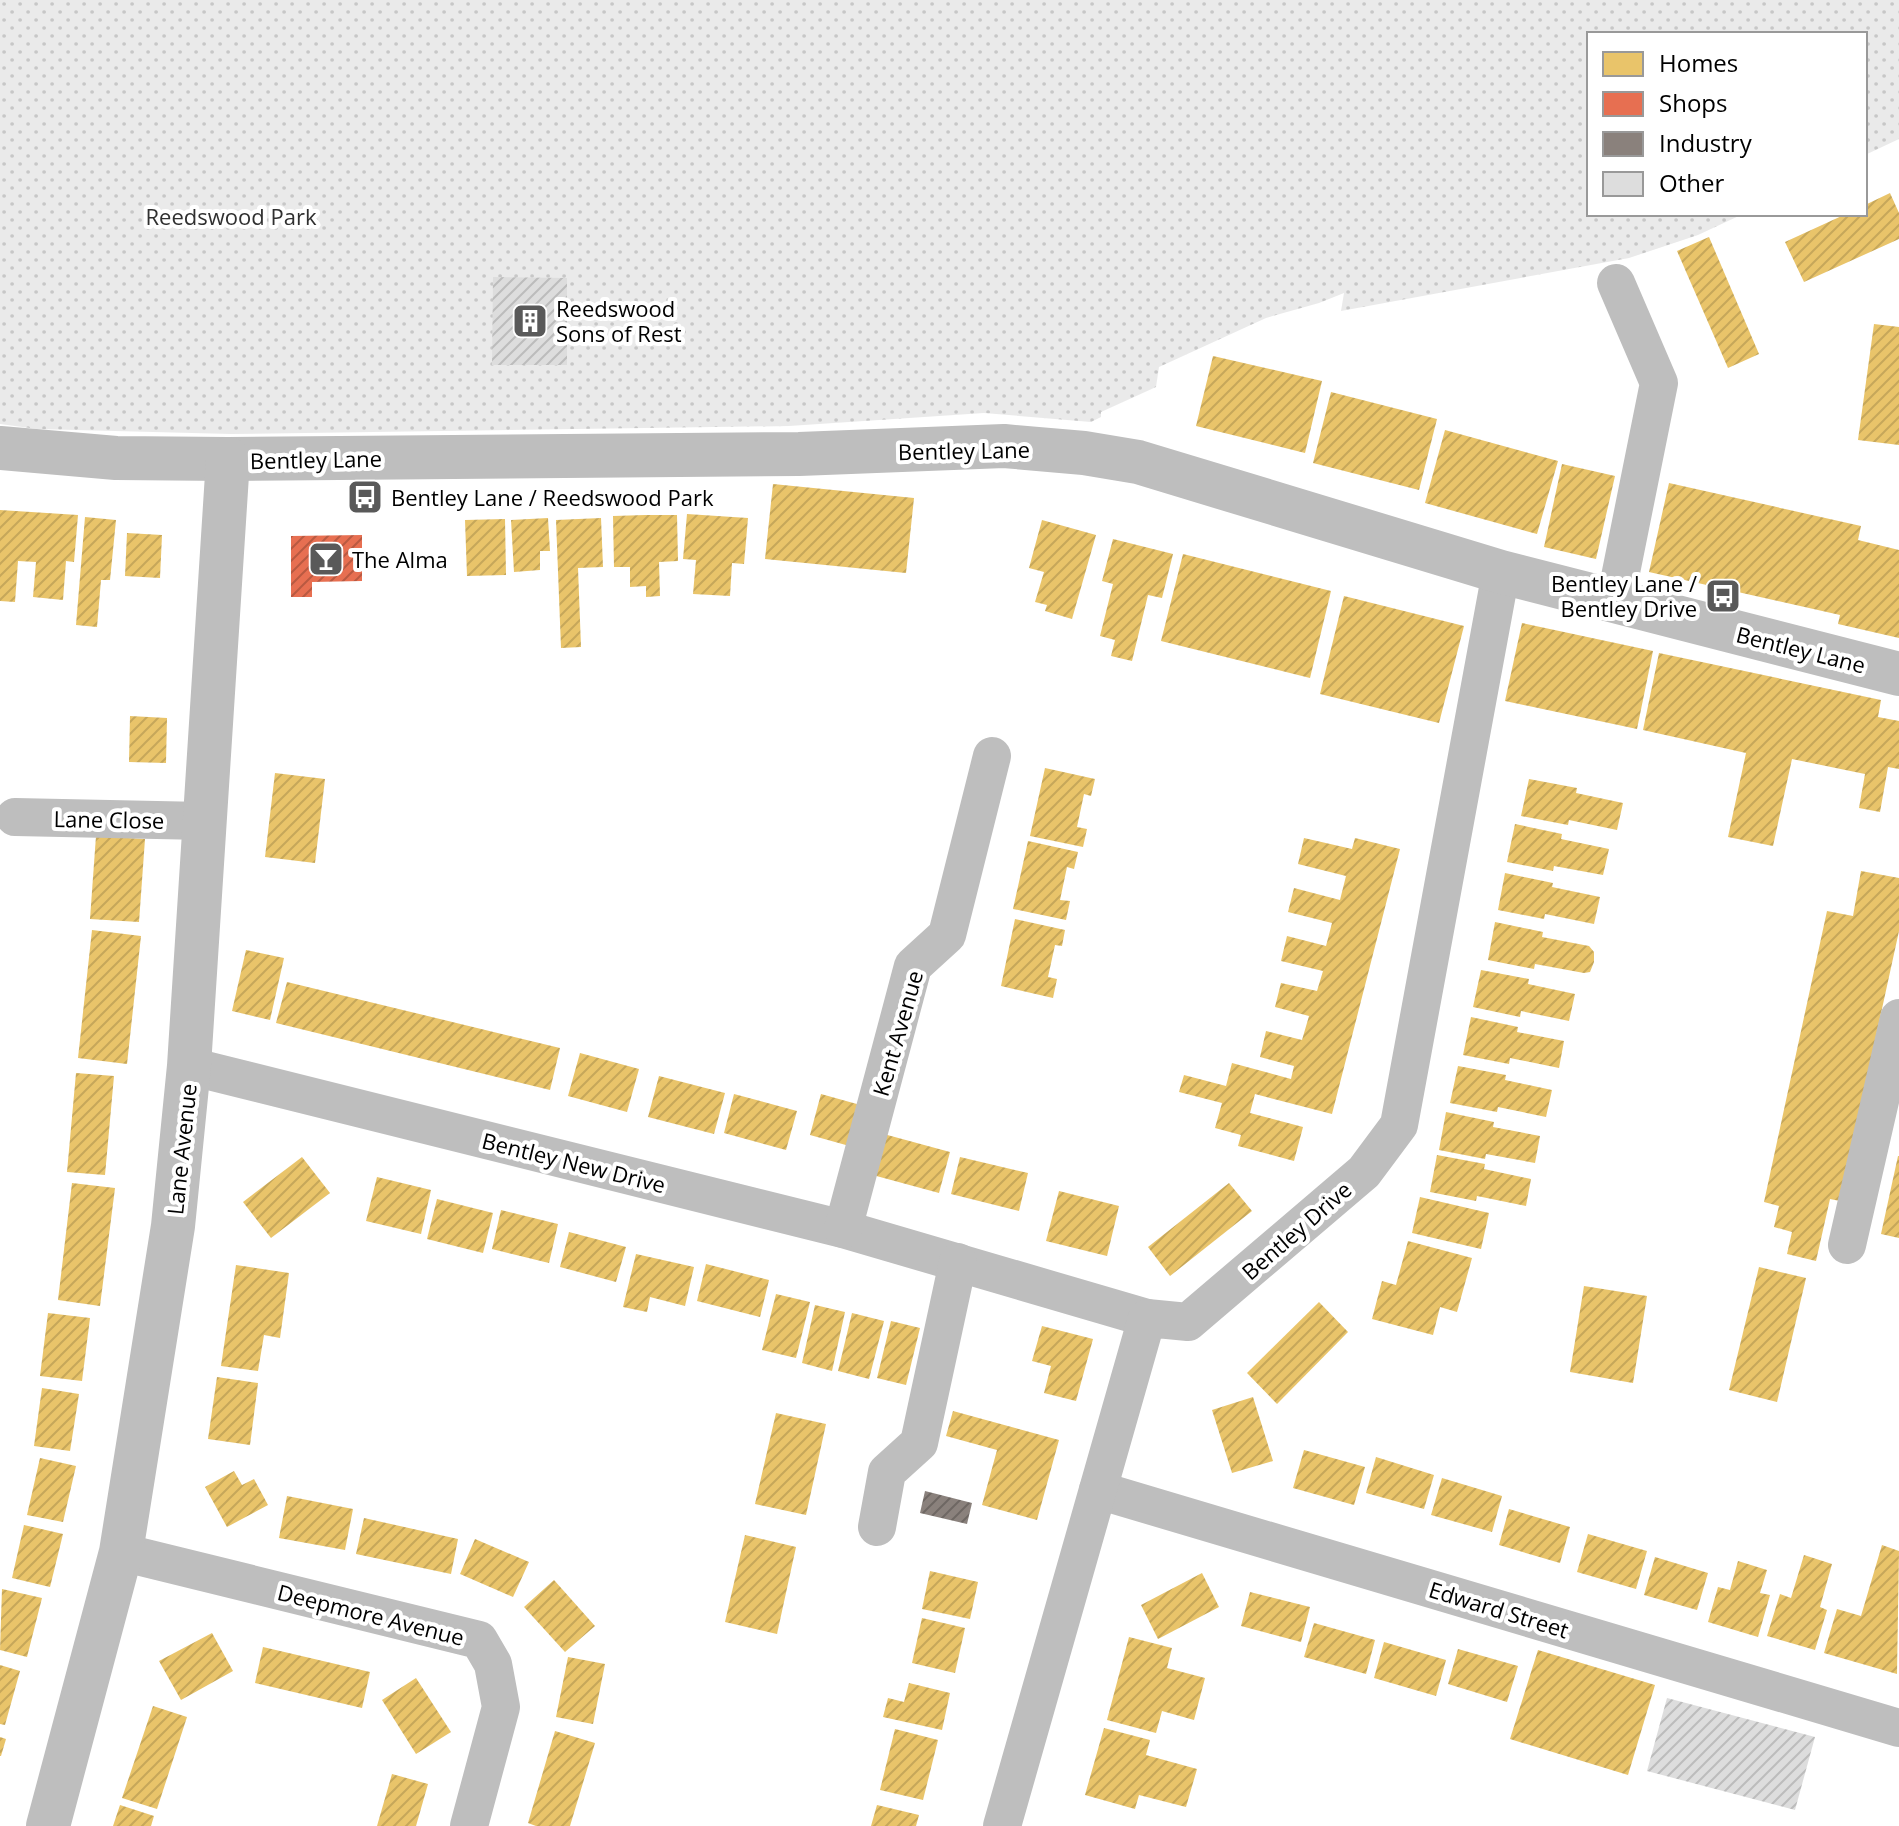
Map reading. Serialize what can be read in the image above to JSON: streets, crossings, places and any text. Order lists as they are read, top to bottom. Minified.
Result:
{"streets":{"street":["Bentley Lane","Lane Close","Kent Avenue","Lane Avenue","Bentley New Drive","Bentley Drive","Edward Street","Deepmore Avenue"]},"crossings":[["Bentley Lane","Lane Avenue"],["Bentley Lane","Bentley Drive"],["Lane Close","Lane Avenue"],["Kent Avenue","Bentley New Drive"],["Lane Avenue","Bentley New Drive"],["Lane Avenue","Deepmore Avenue"],["Bentley New Drive","Bentley Drive"]],"parks":["Reedswood Park"],"places":{"building":["Reedswood Sons of Rest"],"bus stop":["Bentley Lane / Reedswood Park","Bentley Lane / Bentley Drive"],"bar":["The Alma"]},"legend":["Homes","Shops","Industry","Other"]}
